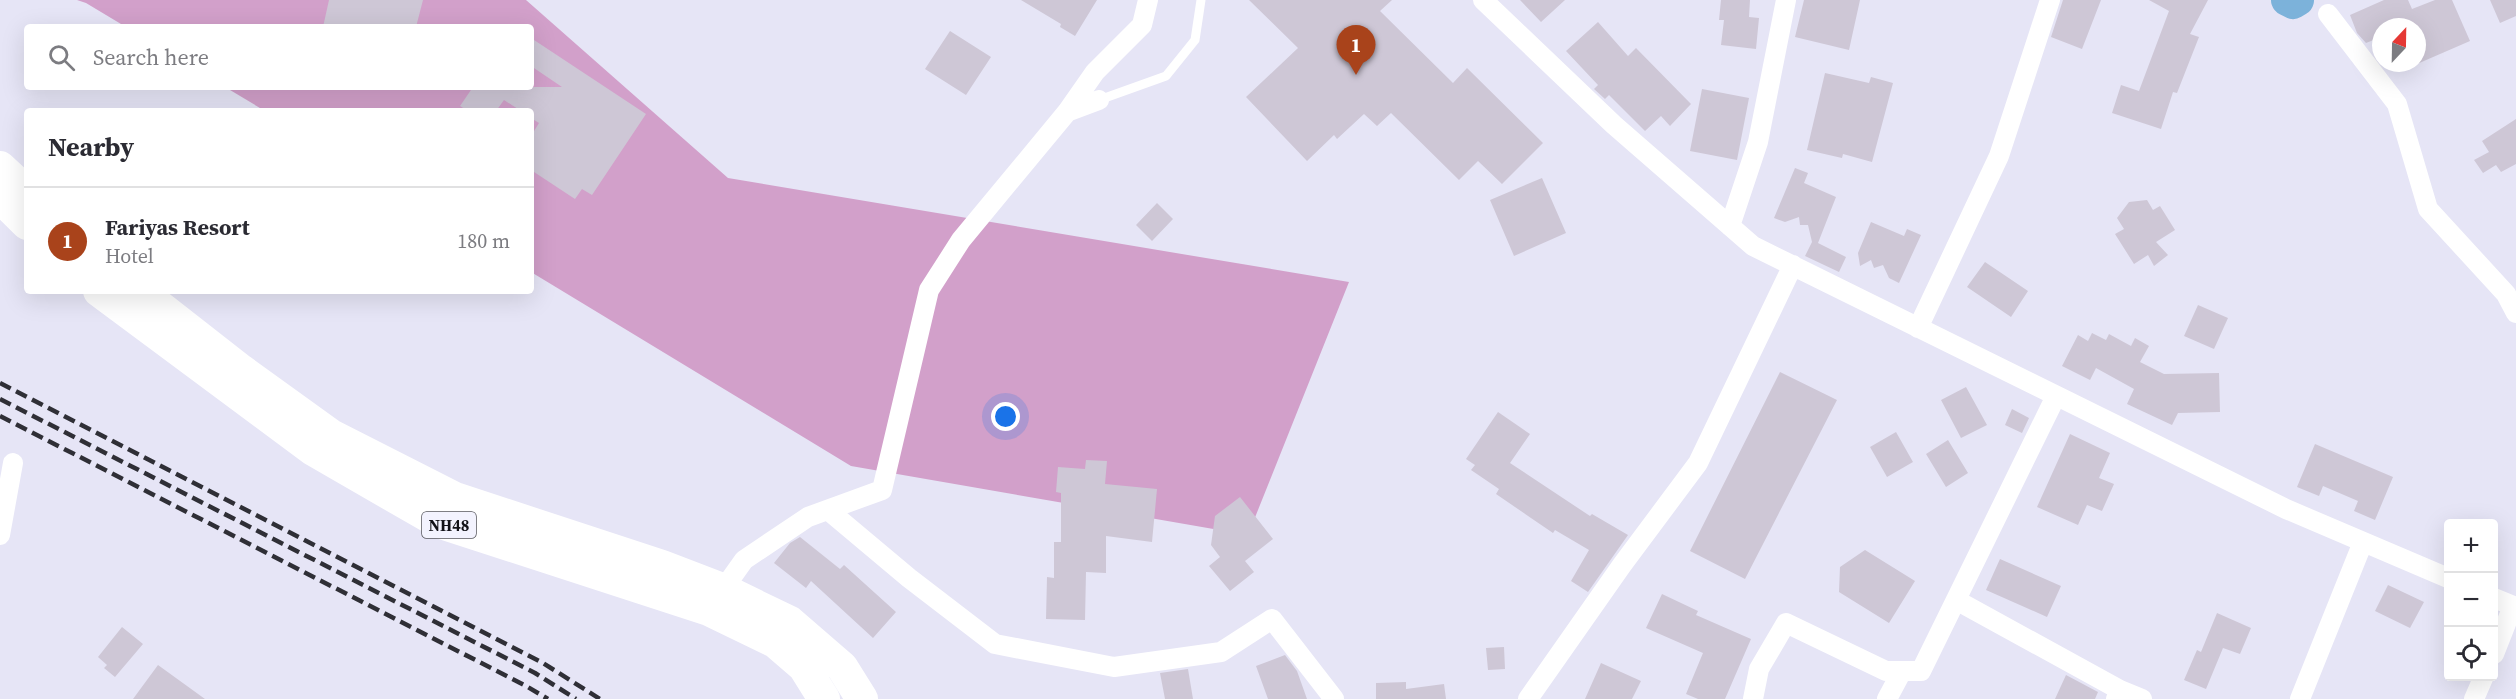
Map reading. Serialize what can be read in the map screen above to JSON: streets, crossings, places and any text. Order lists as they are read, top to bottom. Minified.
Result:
{"streets":{"highway":["NH48"]},"north":"top","page":{"search":"Search here","pins":"1","heading":"Nearby","list":[{"mark":"1","name":"Fariyas Resort","note":"Hotel","value":"180 m"}],"map_buttons":["+","−"]}}
